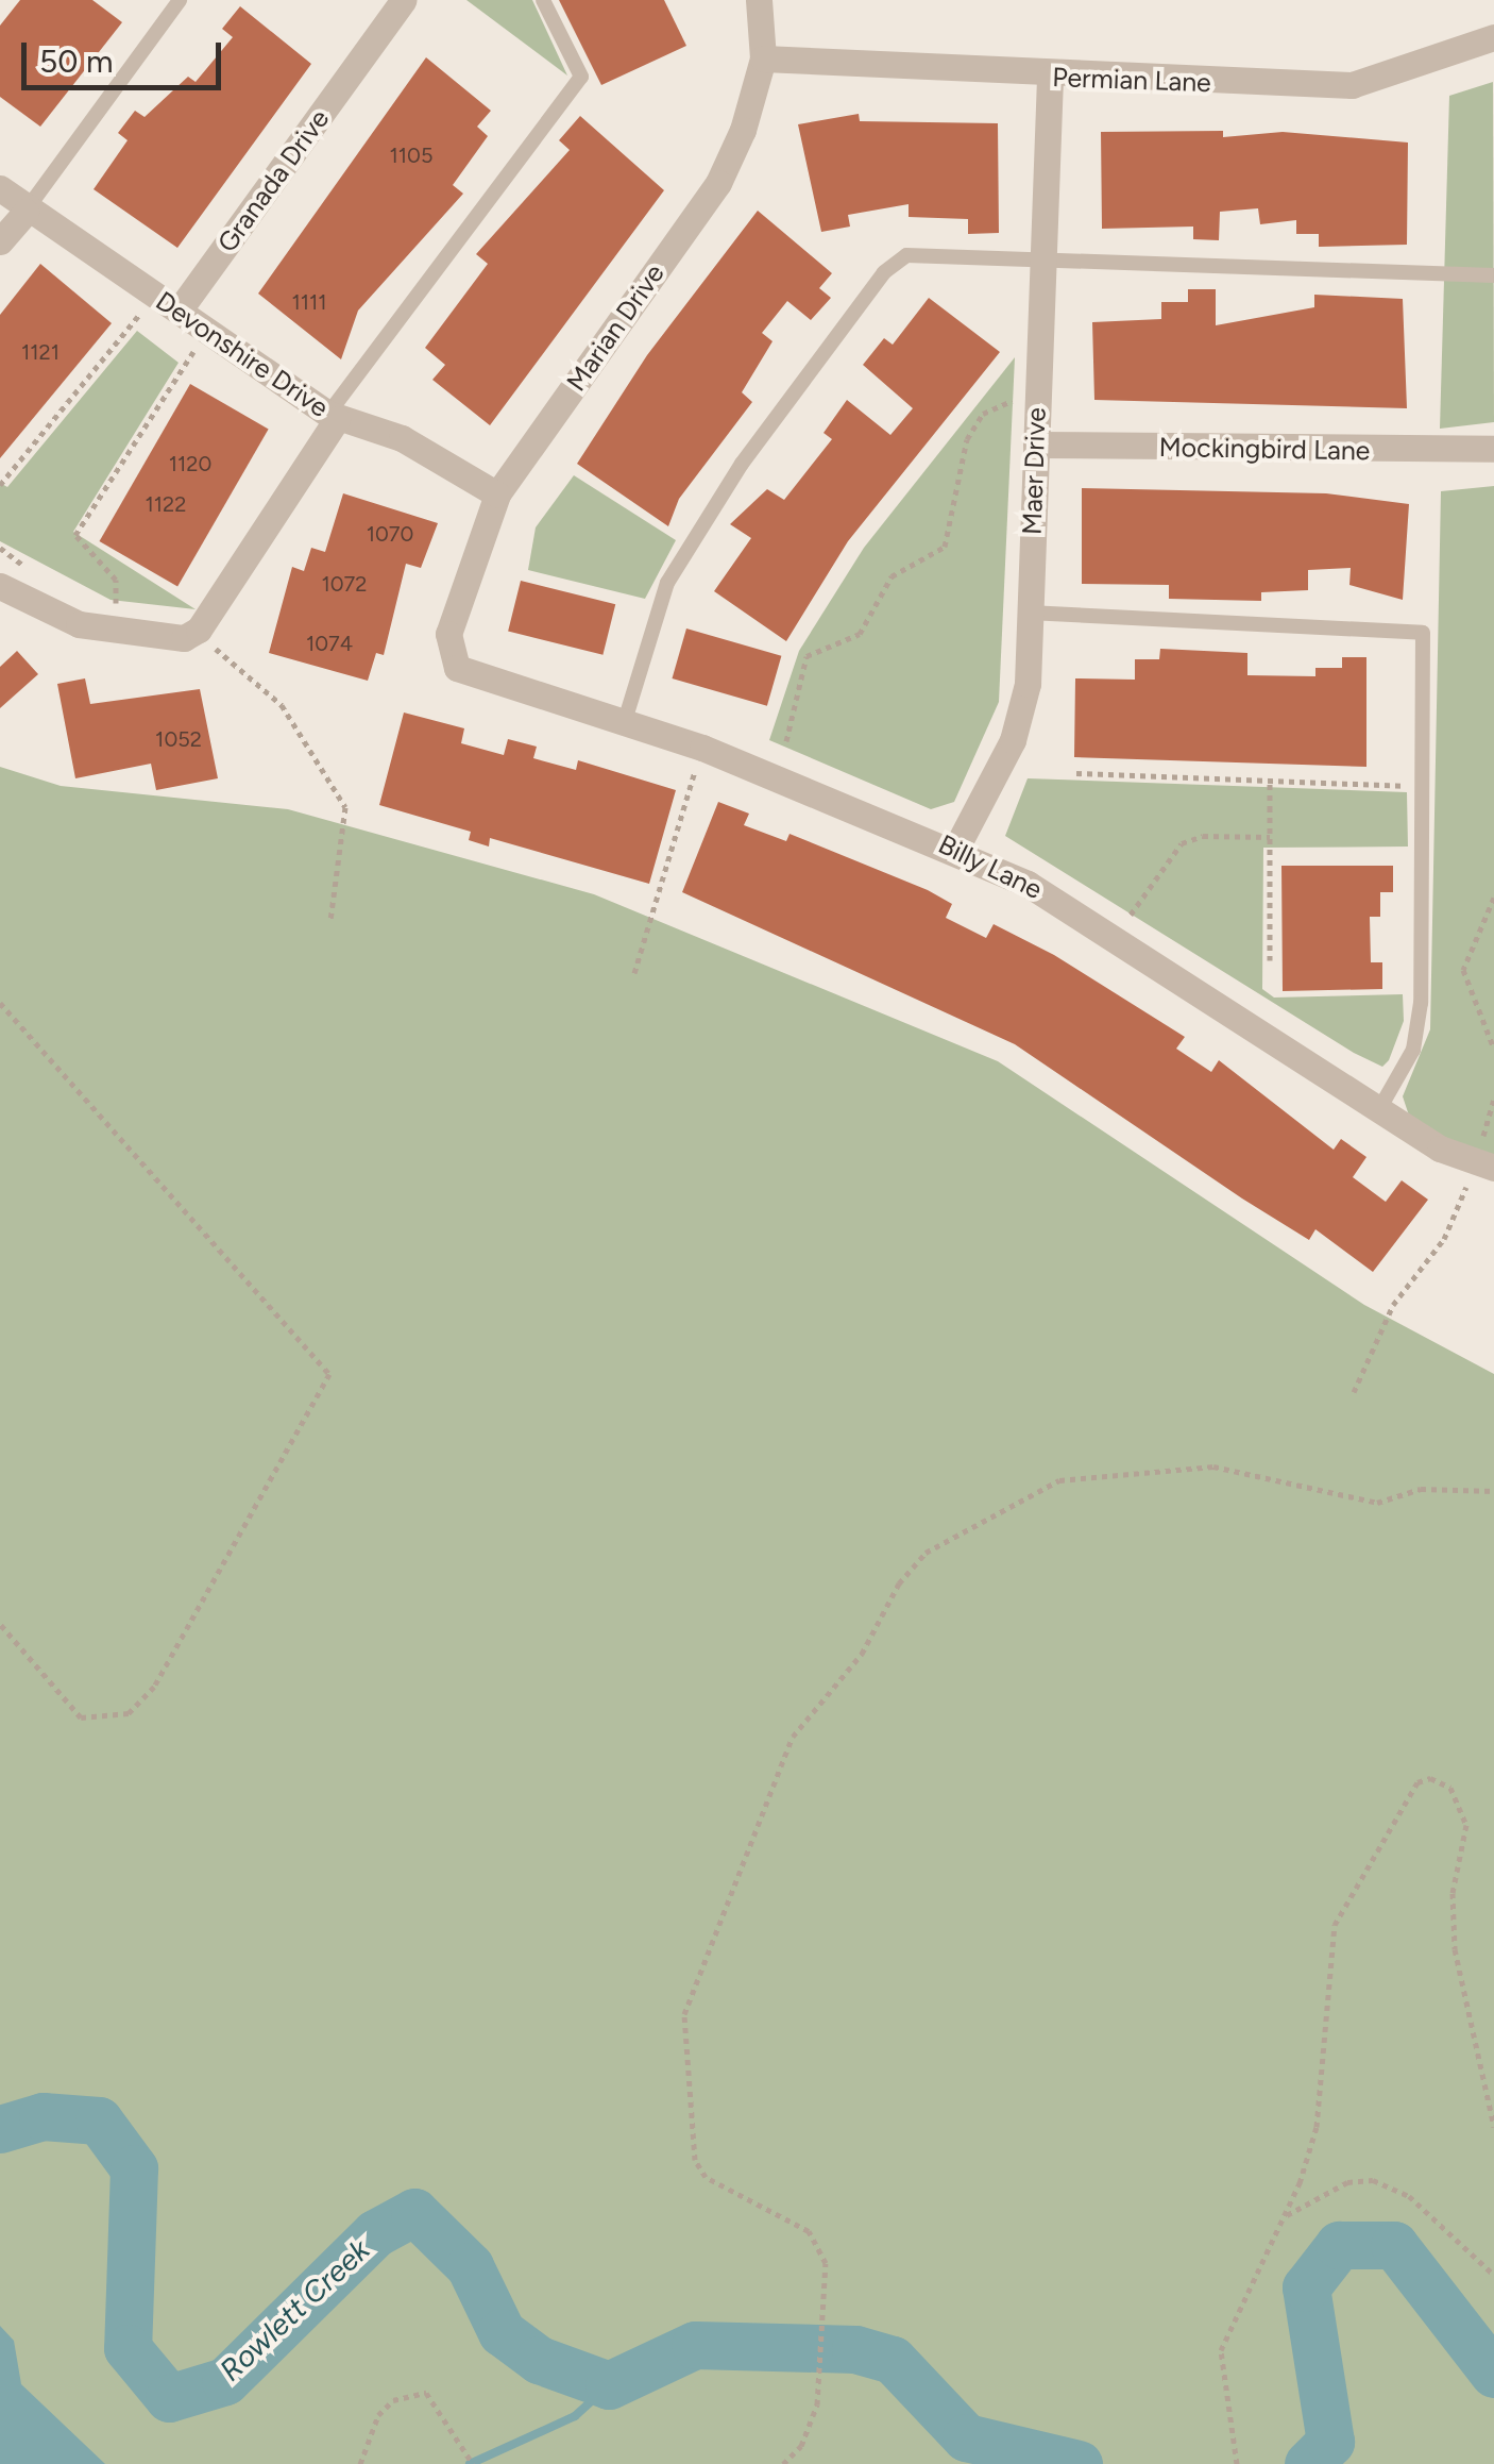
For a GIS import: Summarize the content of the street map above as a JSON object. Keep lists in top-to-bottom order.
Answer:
{
  "streets": {
    "street": [
      "Permian Lane",
      "Granada Drive",
      "Marian Drive",
      "Devonshire Drive",
      "Mockingbird Lane",
      "Maer Drive",
      "Billy Lane"
    ]
  },
  "crossings": [
    ["Permian Lane", "Marian Drive"],
    ["Permian Lane", "Maer Drive"],
    ["Granada Drive", "Devonshire Drive"],
    ["Marian Drive", "Devonshire Drive"],
    ["Marian Drive", "Billy Lane"],
    ["Mockingbird Lane", "Maer Drive"],
    ["Maer Drive", "Billy Lane"]
  ],
  "water": ["Rowlett Creek"],
  "house_numbers": [
    "1105",
    "1111",
    "1121",
    "1120",
    "1122",
    "1070",
    "1072",
    "1074",
    "1052"
  ],
  "scale_bar": "50 m"
}
